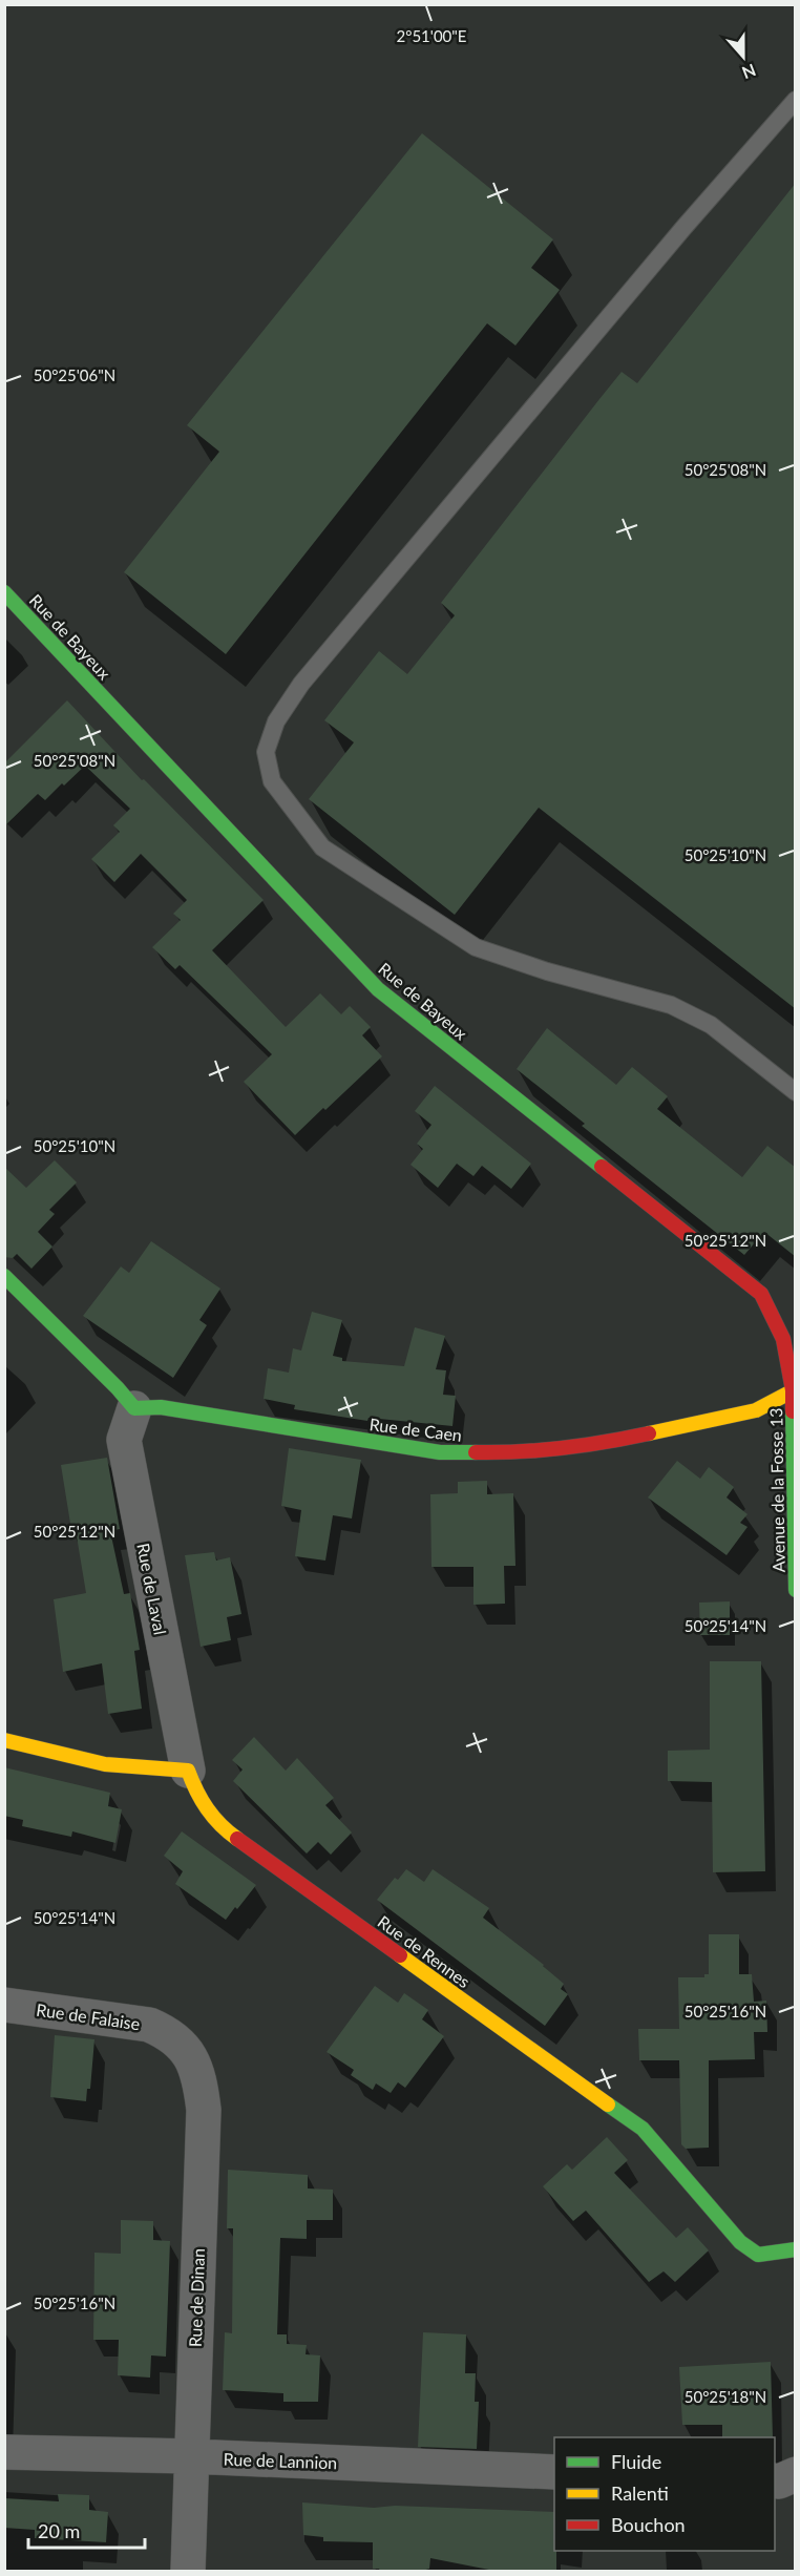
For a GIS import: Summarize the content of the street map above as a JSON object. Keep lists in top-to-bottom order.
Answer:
{
  "streets": {
    "street": [
      "Rue de Bayeux",
      "Rue de Caen",
      "Avenue de la Fosse 13",
      "Rue de Laval",
      "Rue de Rennes",
      "Rue de Falaise",
      "Rue de Dinan",
      "Rue de Lannion"
    ]
  },
  "crossings": [
    ["Rue de Bayeux", "Rue de Caen"],
    ["Rue de Bayeux", "Avenue de la Fosse 13"],
    ["Rue de Caen", "Avenue de la Fosse 13"],
    ["Rue de Caen", "Rue de Laval"],
    ["Rue de Laval", "Rue de Rennes"],
    ["Rue de Falaise", "Rue de Dinan"],
    ["Rue de Dinan", "Rue de Lannion"]
  ],
  "legend": ["Fluide", "Ralenti", "Bouchon"],
  "scale_bar": "20 m",
  "north": "bottom",
  "coordinates": [
    "2°51'00\"E",
    "50°25'06\"N",
    "50°25'08\"N",
    "50°25'10\"N",
    "50°25'12\"N",
    "50°25'14\"N",
    "50°25'16\"N",
    "50°25'18\"N"
  ]
}
